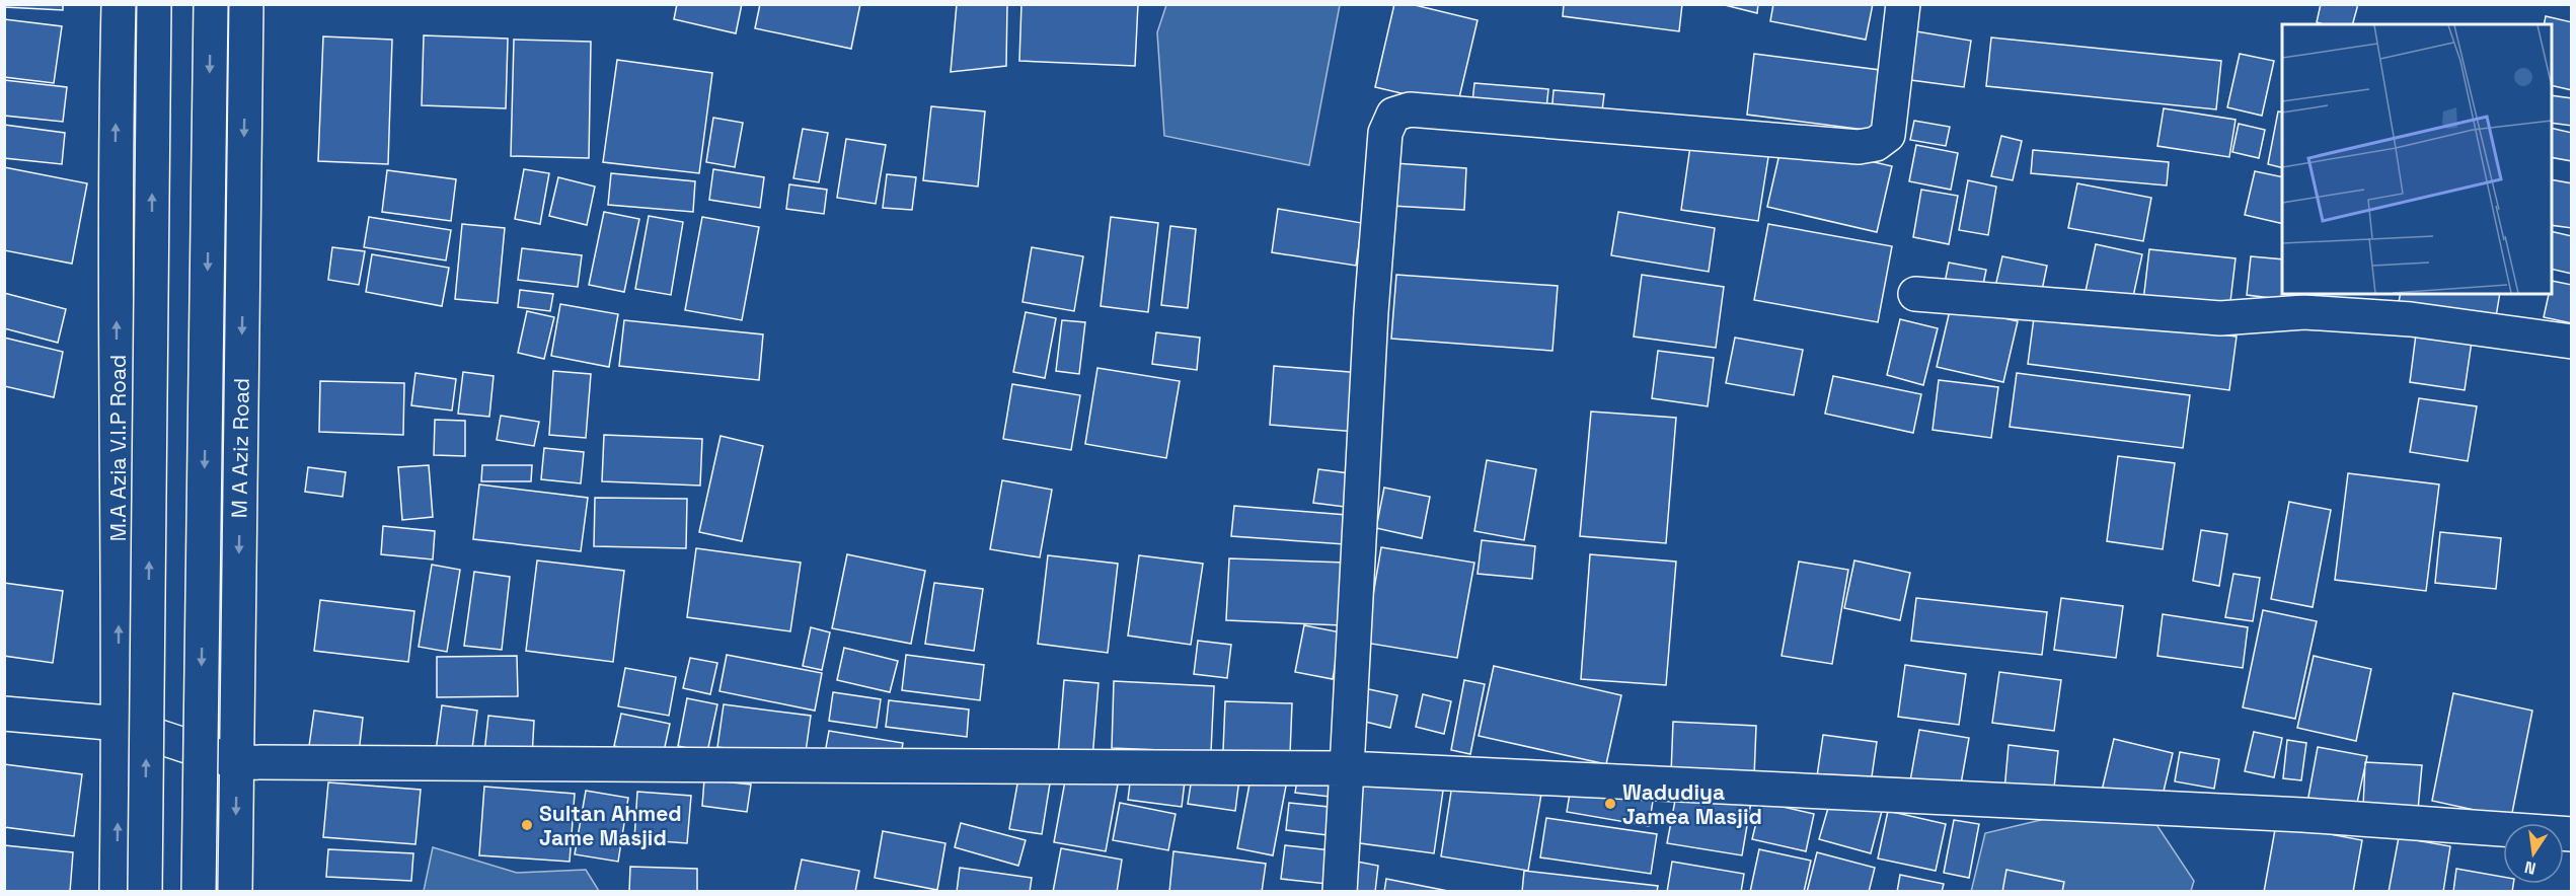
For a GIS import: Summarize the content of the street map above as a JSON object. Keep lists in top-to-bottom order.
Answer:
{
  "streets": {
    "main road": ["M.A Azia V.I.P Road", "M A Aziz Road"]
  },
  "places": ["Wadudiya Jamea Masjid", "Sultan Ahmed Jame Masjid"],
  "north": "bottom"
}
